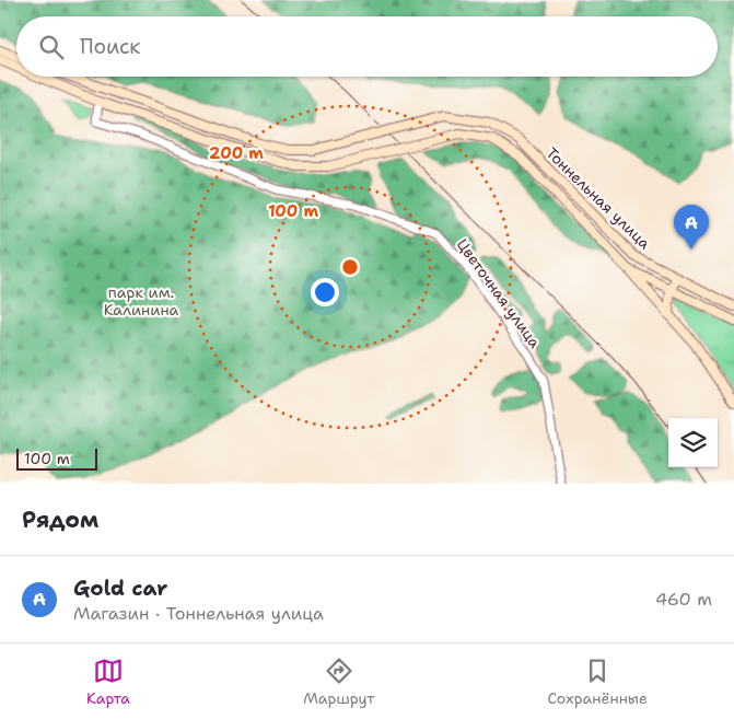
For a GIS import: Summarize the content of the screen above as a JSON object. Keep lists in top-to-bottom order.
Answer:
{
  "streets": {
    "main road": ["Тоннельная улица"],
    "street": ["Цветочная улица"]
  },
  "crossings": [
    ["Тоннельная улица", "Цветочная улица"]
  ],
  "parks": ["парк им. Калинина"],
  "scale_bar": "100 m",
  "page": {
    "search": "Поиск",
    "pins": "A",
    "scale": "100 m",
    "heading": "Рядом",
    "list": [
      {
        "mark": "A",
        "name": "Gold car",
        "note": "Магазин · Тоннельная улица",
        "value": "460 m"
      }
    ],
    "nav": ["Карта", "Маршрут", "Сохранённые"]
  },
  "rings": ["200 m", "100 m"]
}
